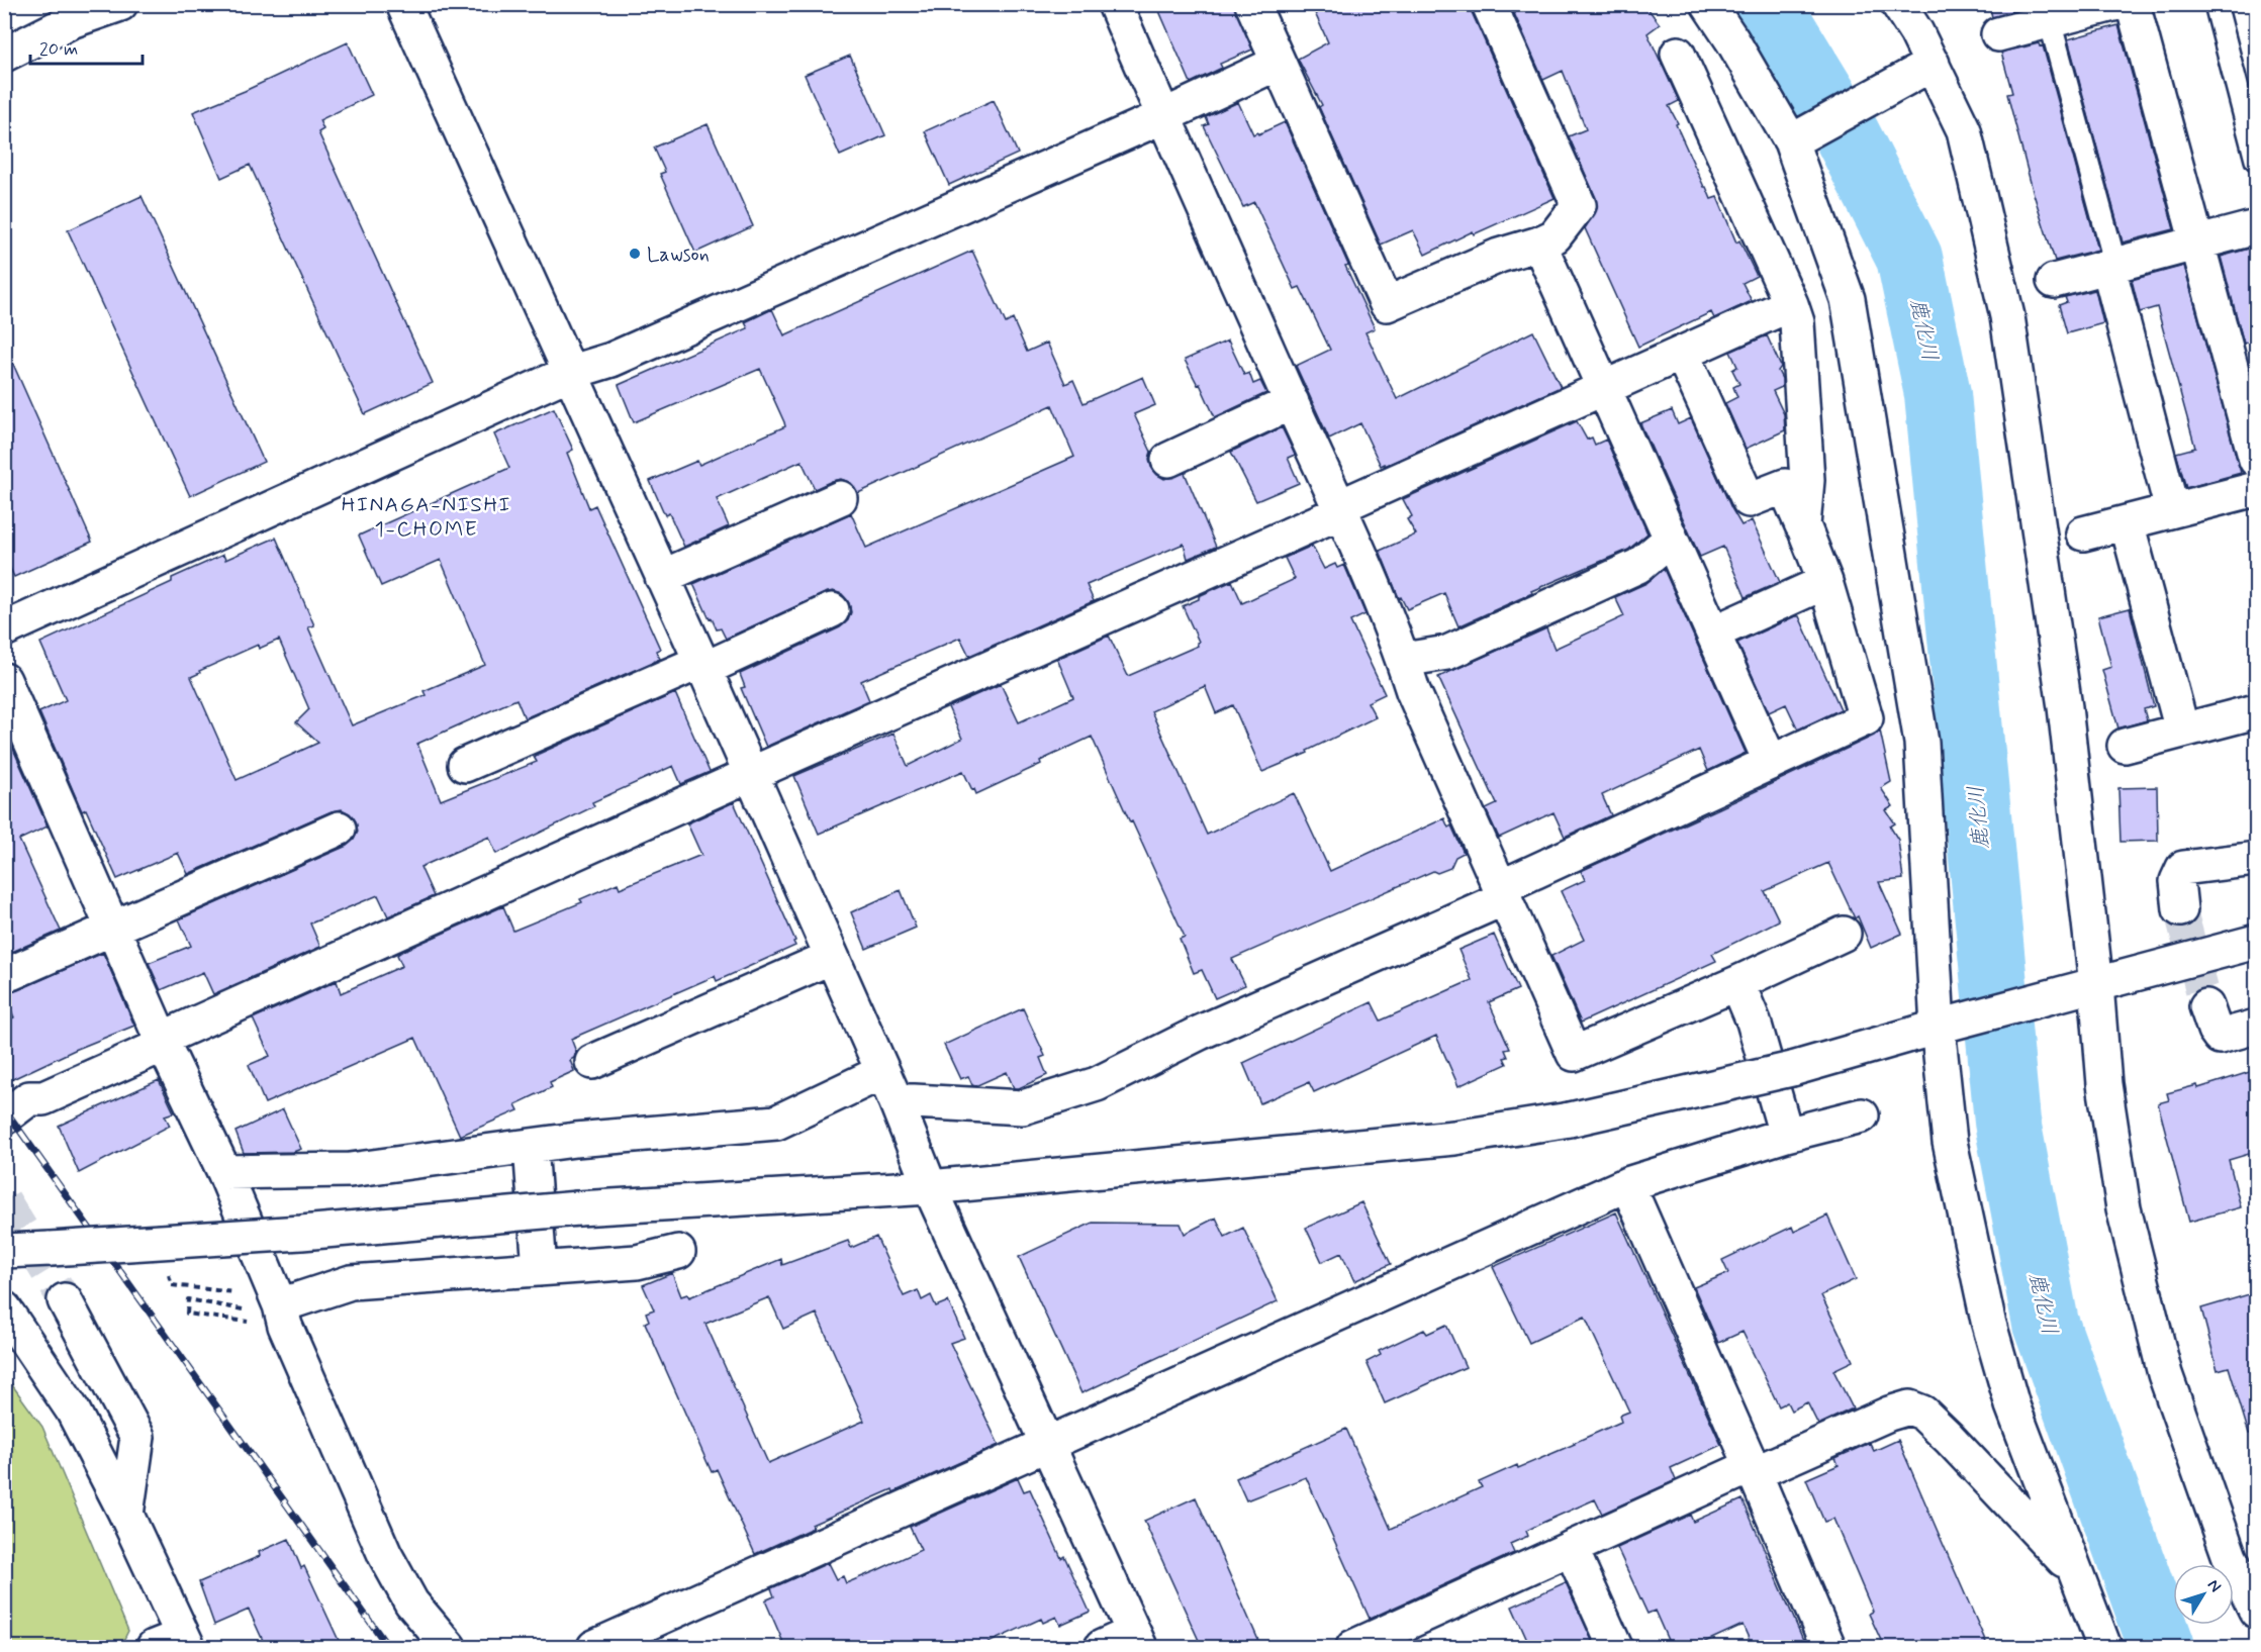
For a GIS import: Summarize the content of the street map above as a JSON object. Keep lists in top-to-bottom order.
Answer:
{
  "districts": ["HINAGA-NISHI 1-CHOME"],
  "water": ["鹿化川"],
  "places": ["Lawson"],
  "scale_bar": "20 m",
  "north": "top right"
}
